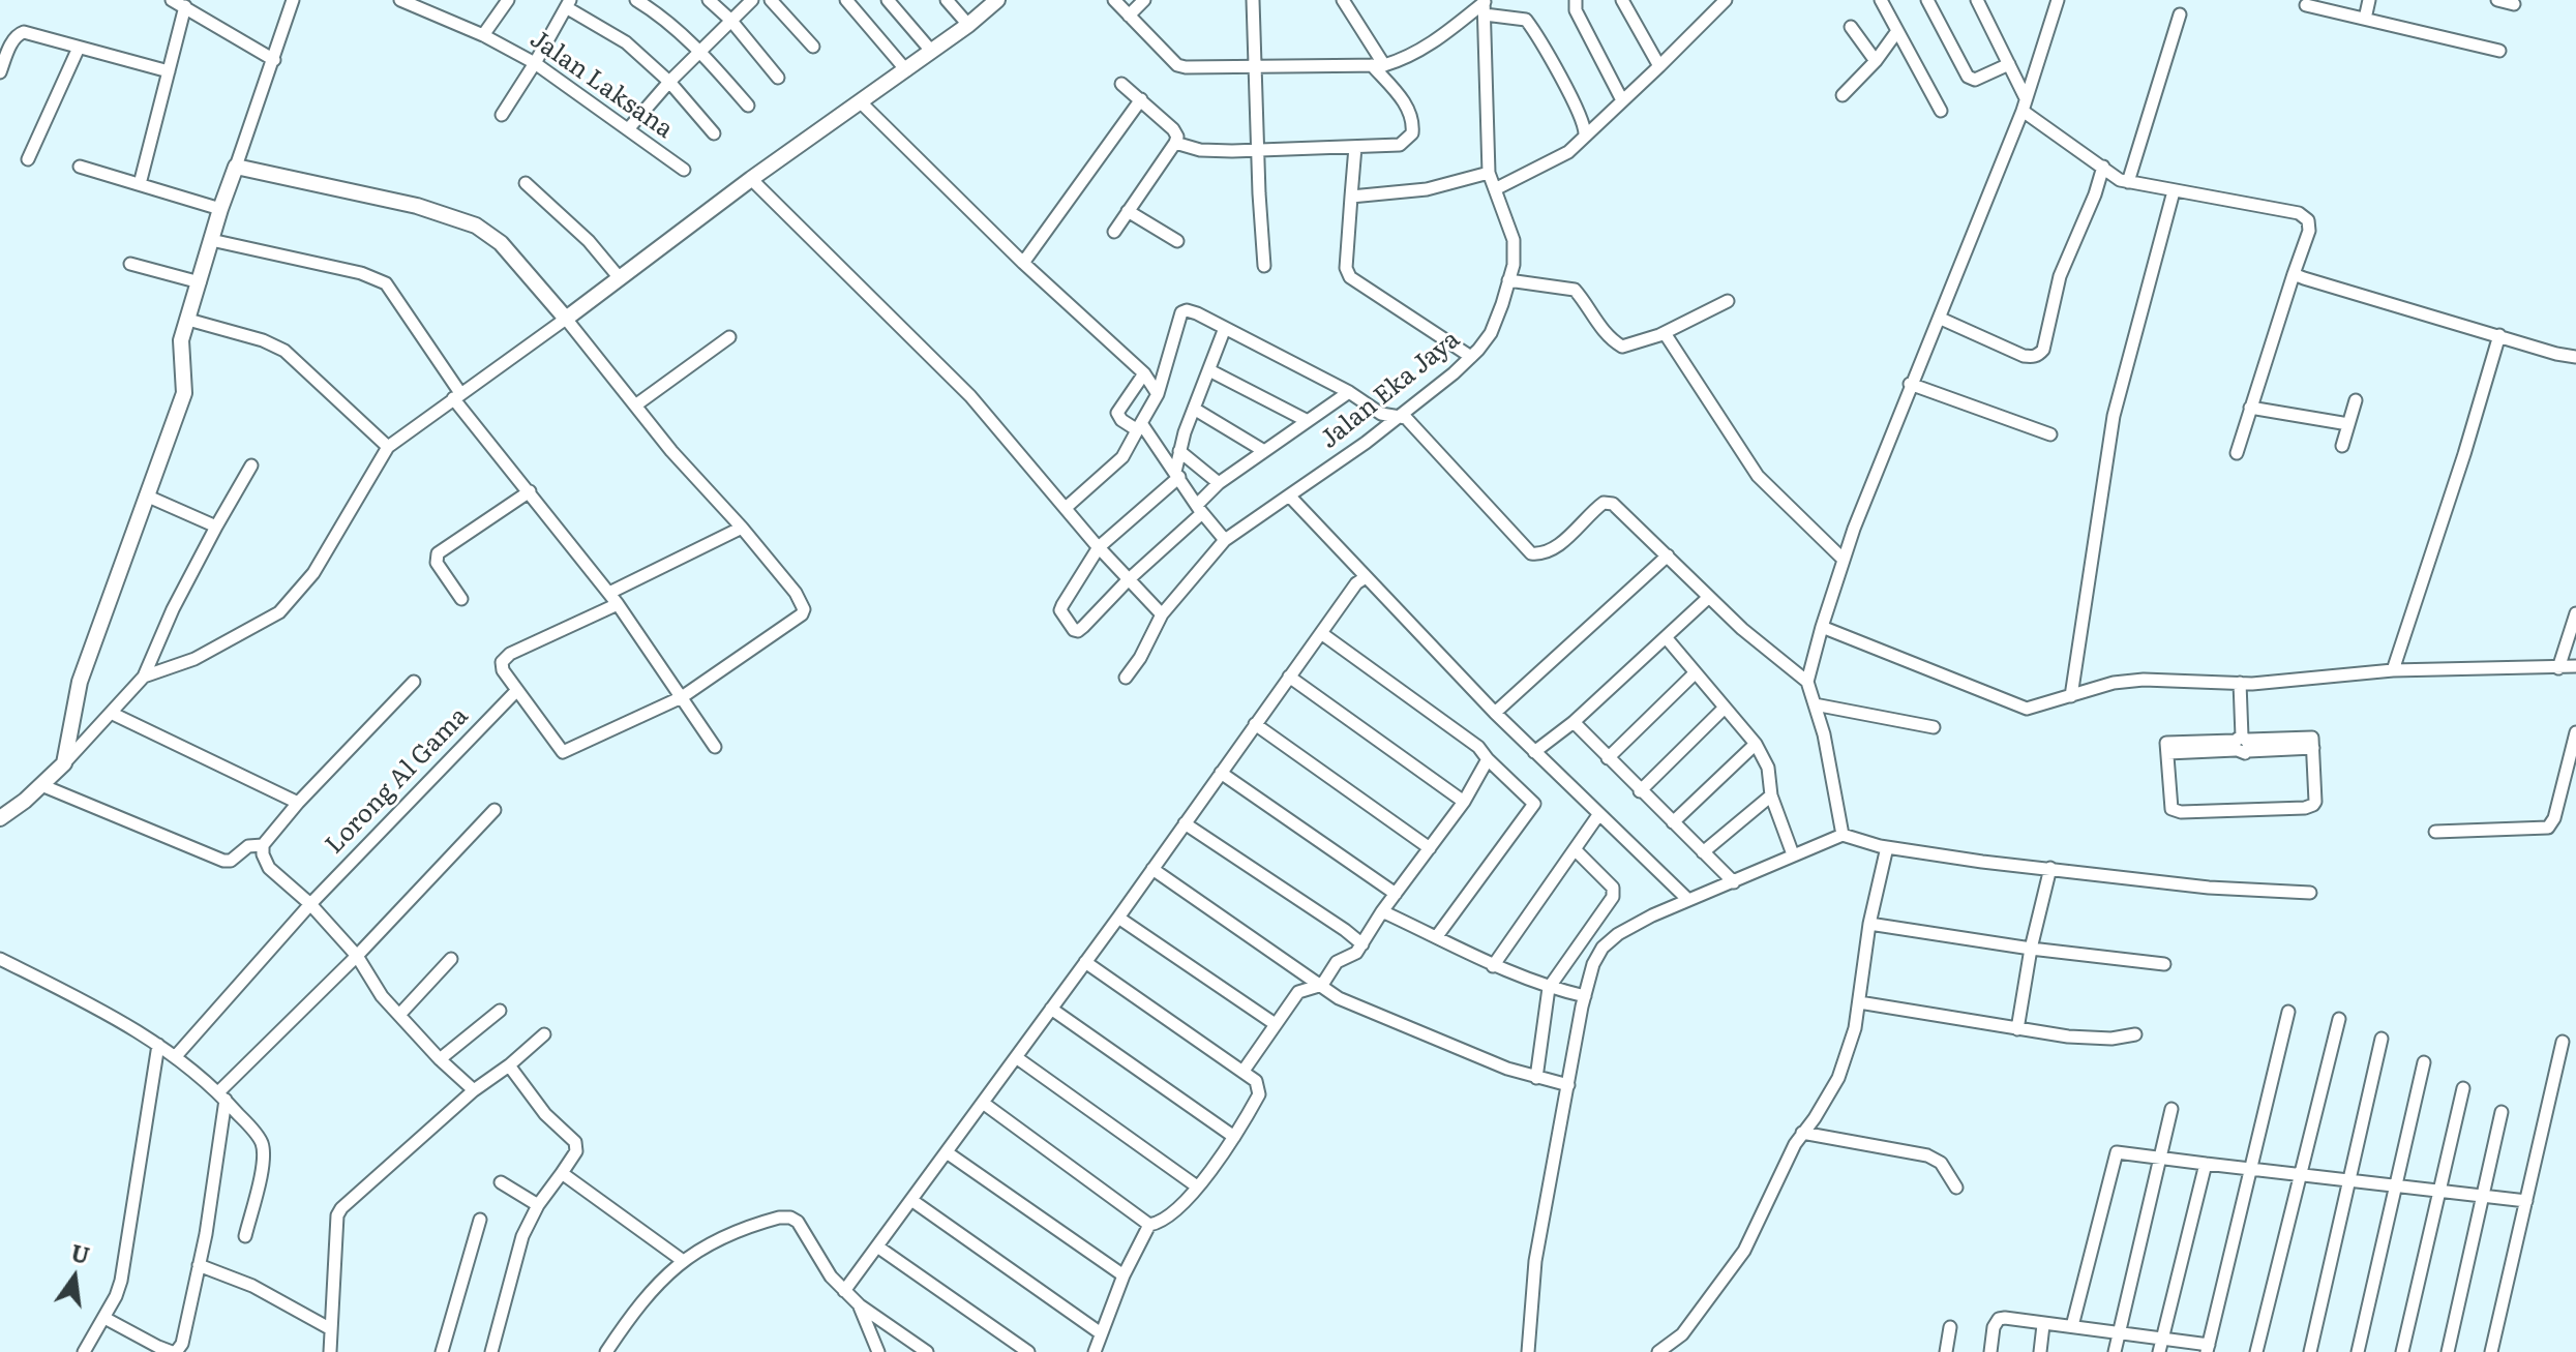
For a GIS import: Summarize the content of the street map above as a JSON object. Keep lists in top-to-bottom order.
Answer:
{
  "streets": {
    "street": ["Jalan Laksana", "Jalan Eka Jaya", "Lorong Al Gama"]
  },
  "north": "top"
}
